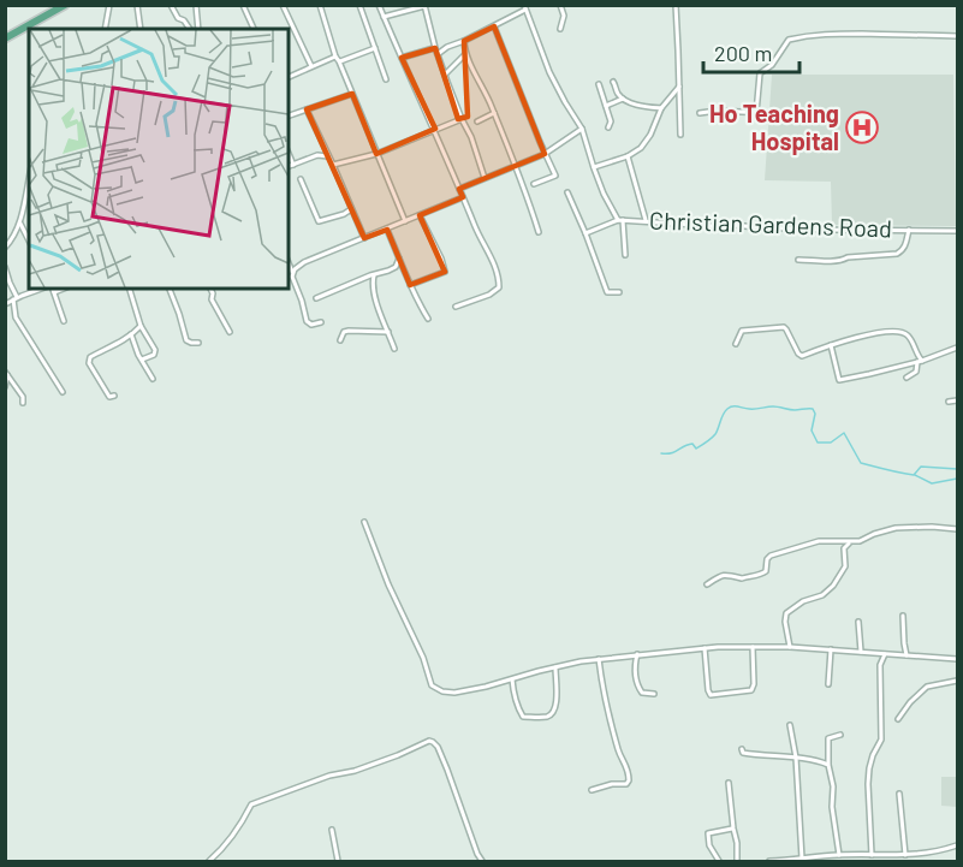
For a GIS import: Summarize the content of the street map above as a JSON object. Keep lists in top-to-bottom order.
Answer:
{
  "streets": {
    "street": ["Christian Gardens Road"]
  },
  "places": {
    "hospital": ["Ho Teaching Hospital"]
  },
  "scale_bar": "200 m"
}
